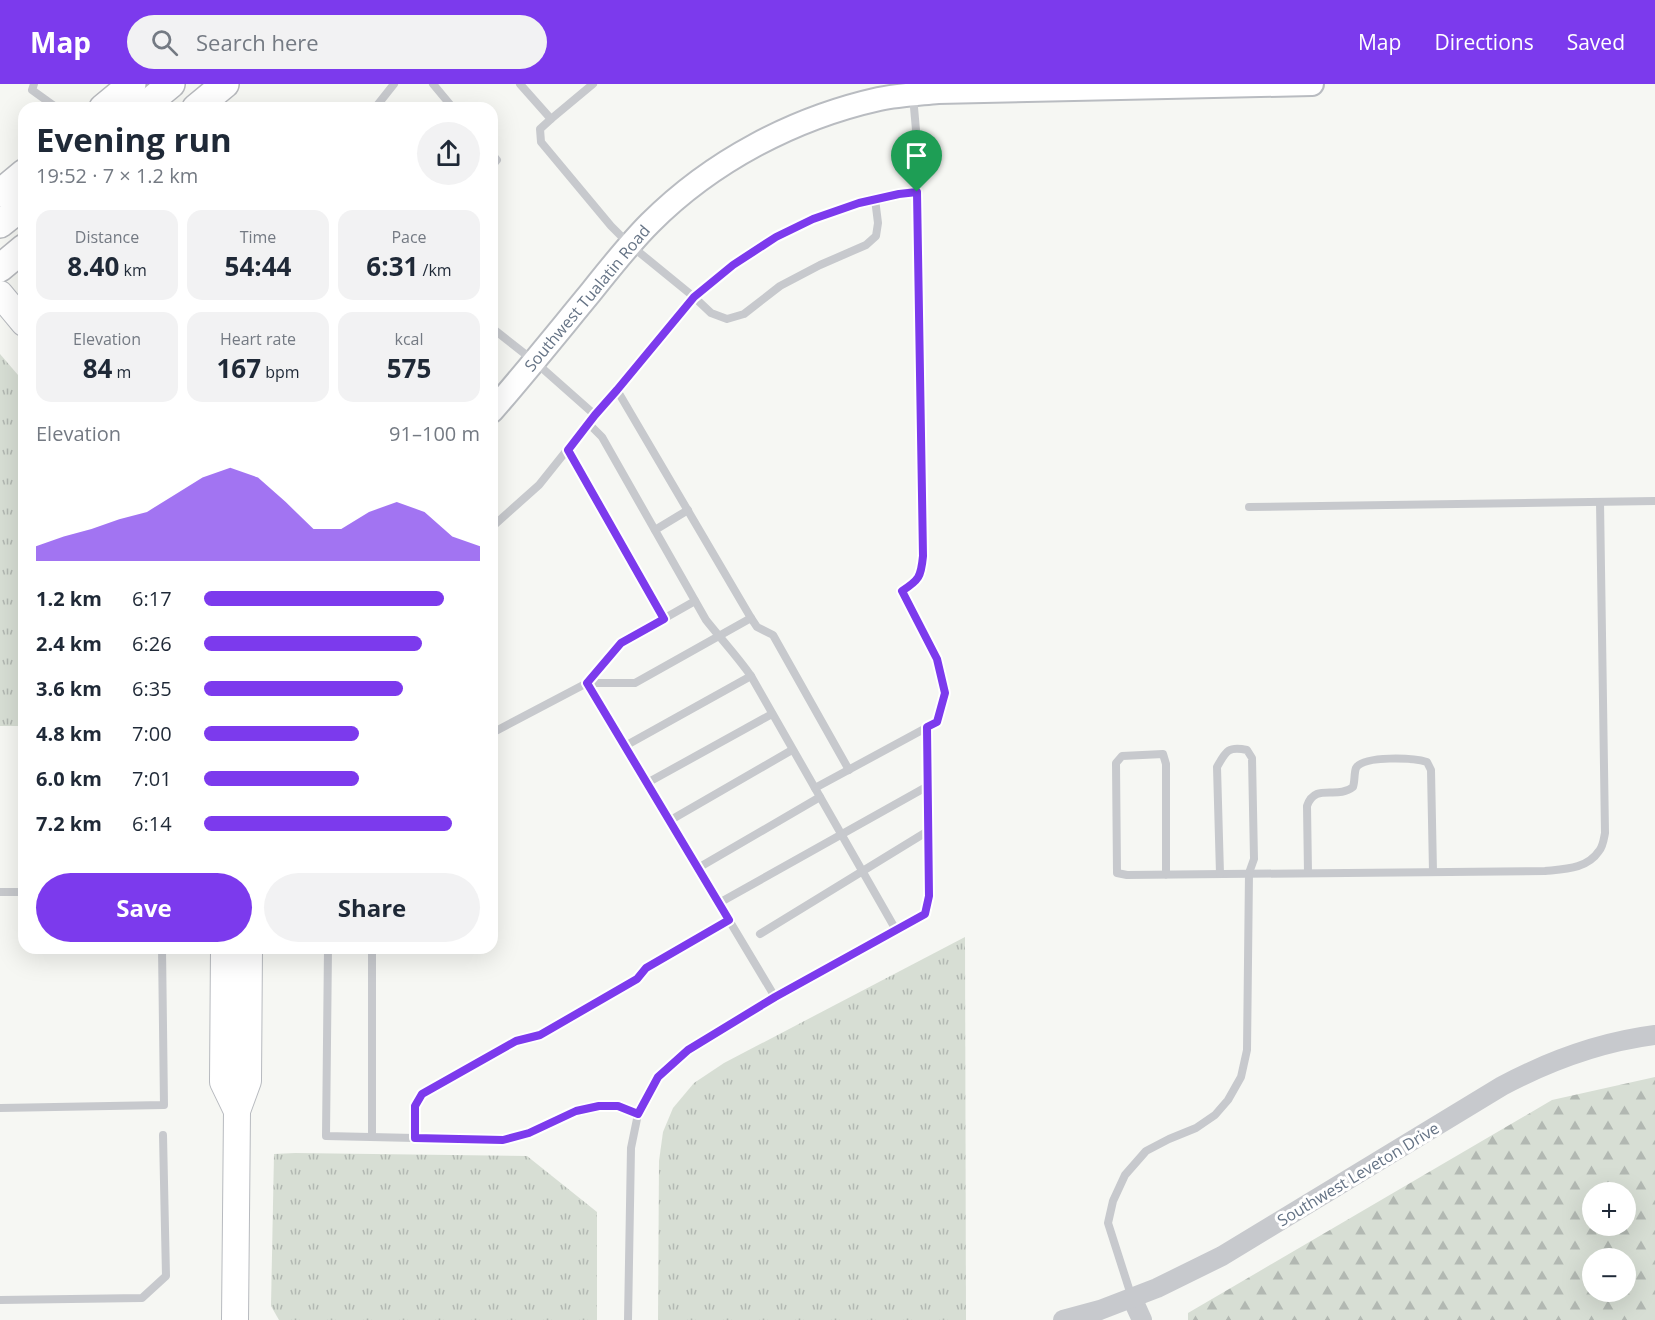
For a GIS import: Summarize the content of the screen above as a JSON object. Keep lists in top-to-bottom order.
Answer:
{
  "streets": {
    "main road": ["Southwest Tualatin Road"],
    "street": ["Southwest Leveton Drive"]
  },
  "page": {
    "header": "Map",
    "search": "Search here",
    "nav": ["Map", "Directions", "Saved"],
    "heading": ["Evening run", "19:52 · 7 × 1.2 km"],
    "stats": [
      ["Distance", "8.40 km"],
      ["Time", "54:44"],
      ["Pace", "6:31 /km"],
      ["Elevation", "84 m"],
      ["Heart rate", "167 bpm"],
      ["kcal", "575"]
    ],
    "chart": ["Elevation", "91–100 m"],
    "list": [
      {
        "name": "1.2 km",
        "note": "6:17"
      },
      {
        "name": "2.4 km",
        "note": "6:26"
      },
      {
        "name": "3.6 km",
        "note": "6:35"
      },
      {
        "name": "4.8 km",
        "note": "7:00"
      },
      {
        "name": "6.0 km",
        "note": "7:01"
      },
      {
        "name": "7.2 km",
        "note": "6:14"
      }
    ],
    "buttons": ["Save", "Share"],
    "map_buttons": ["+", "−"]
  }
}
